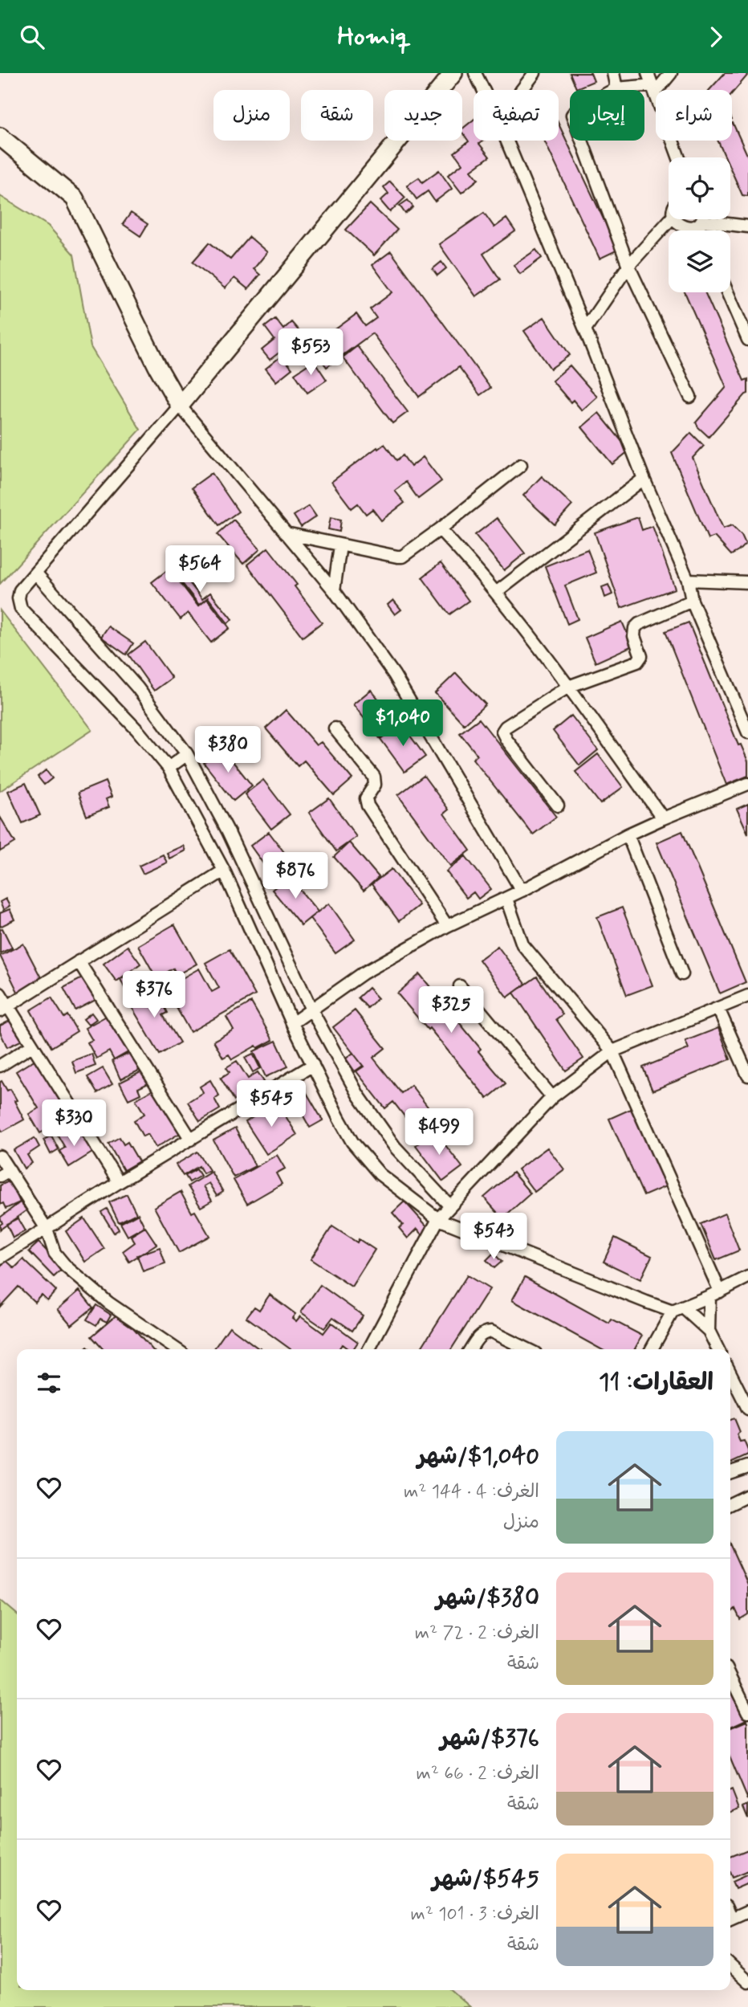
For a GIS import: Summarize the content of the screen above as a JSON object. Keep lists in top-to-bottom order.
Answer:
{
  "page": {
    "header": "Homiq",
    "chip": [
      "شراء",
      "إيجار",
      "تصفية",
      "جديد",
      "شقة",
      "منزل"
    ],
    "price": [
      "$553",
      "$564",
      "$1,040",
      "$380",
      "$876",
      "$376",
      "$325",
      "$545",
      "$330",
      "$499",
      "$543"
    ],
    "heading": "العقارات: 11",
    "list": [
      {
        "name": "$1,040/شهر",
        "note": "الغرف: 4 · 144 m² · منزل"
      },
      {
        "name": "$380/شهر",
        "note": "الغرف: 2 · 72 m² · شقة"
      },
      {
        "name": "$376/شهر",
        "note": "الغرف: 2 · 66 m² · شقة"
      },
      {
        "name": "$545/شهر",
        "note": "الغرف: 3 · 101 m² · شقة"
      }
    ]
  }
}
